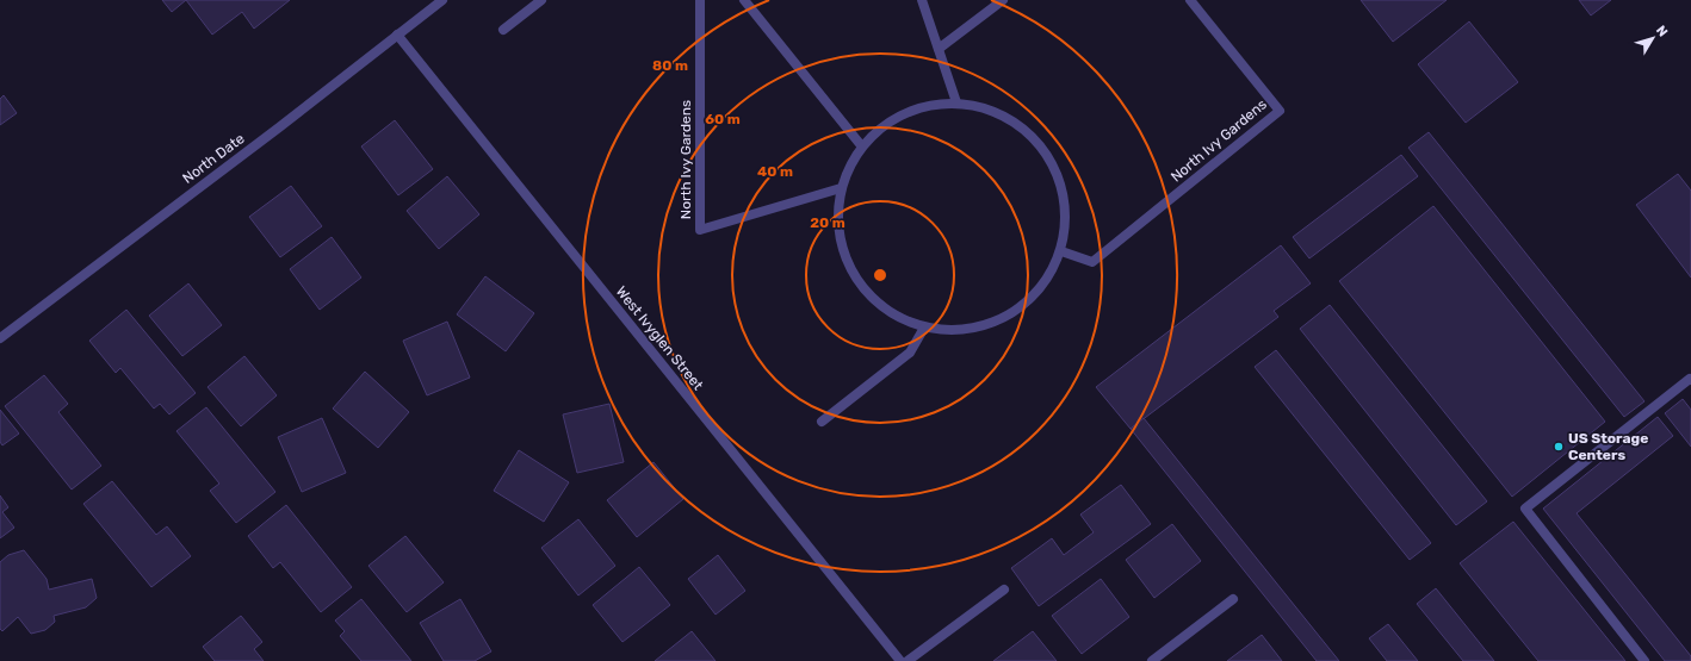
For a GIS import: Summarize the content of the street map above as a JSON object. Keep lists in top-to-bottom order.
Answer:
{
  "streets": {
    "street": ["North Ivy Gardens", "North Date", "West Ivyglen Street"]
  },
  "crossings": [
    ["North Date", "West Ivyglen Street"]
  ],
  "places": ["US Storage Centers"],
  "north": "top right",
  "rings": [
    "80 m",
    "60 m",
    "40 m",
    "20 m"
  ]
}
